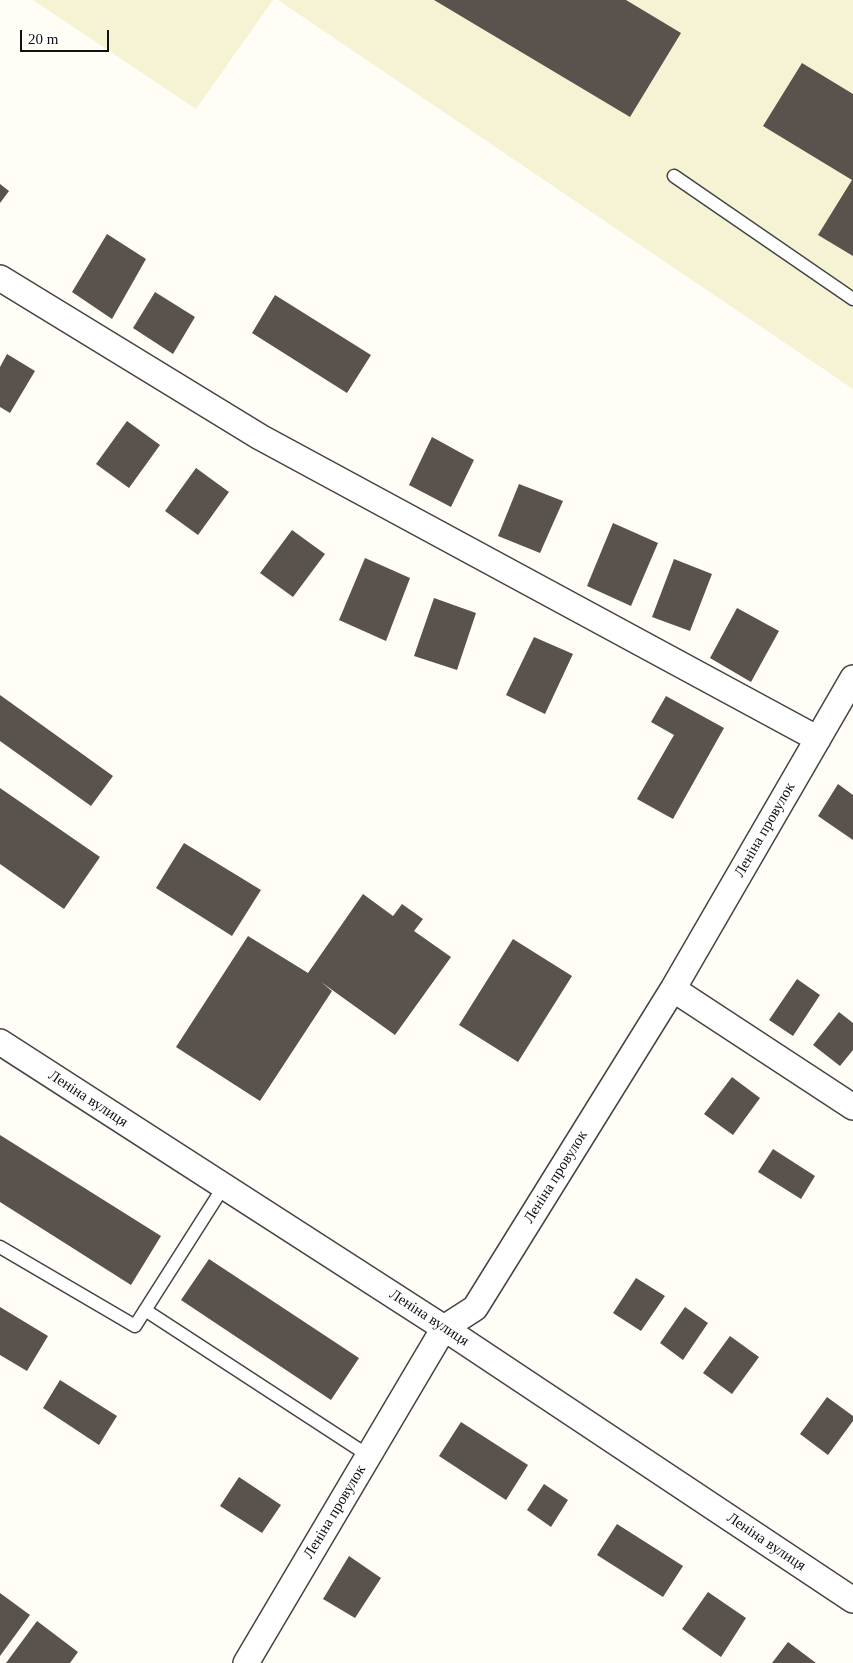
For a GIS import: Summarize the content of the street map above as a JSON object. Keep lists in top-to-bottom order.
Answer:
{
  "streets": {
    "street": ["Леніна провулок", "Леніна вулиця"]
  },
  "crossings": [
    ["Леніна провулок", "Леніна вулиця"]
  ],
  "scale_bar": "20 m"
}
